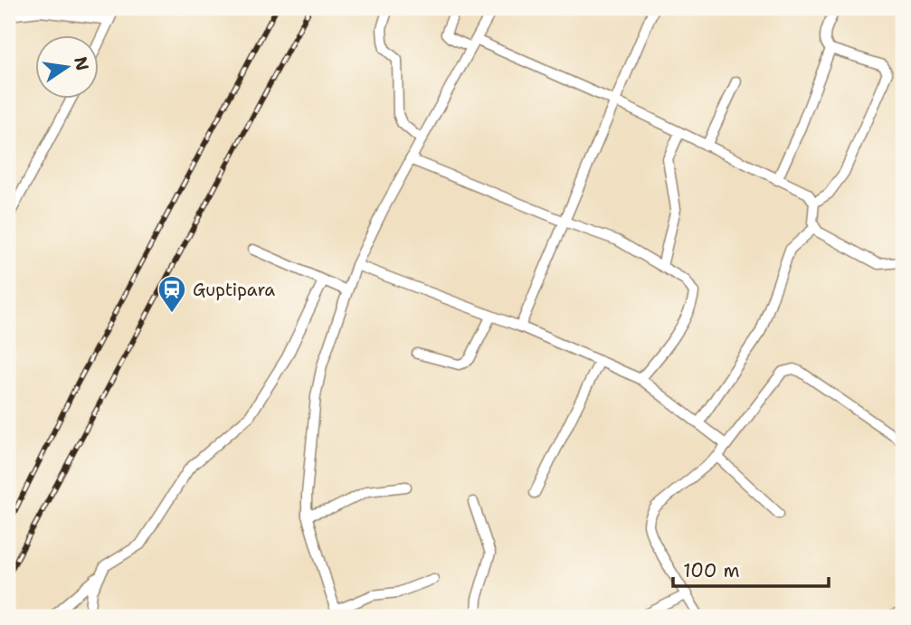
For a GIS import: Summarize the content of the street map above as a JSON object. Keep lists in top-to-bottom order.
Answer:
{
  "places": {
    "station": ["Guptipara"]
  },
  "scale_bar": "100 m",
  "north": "right"
}
